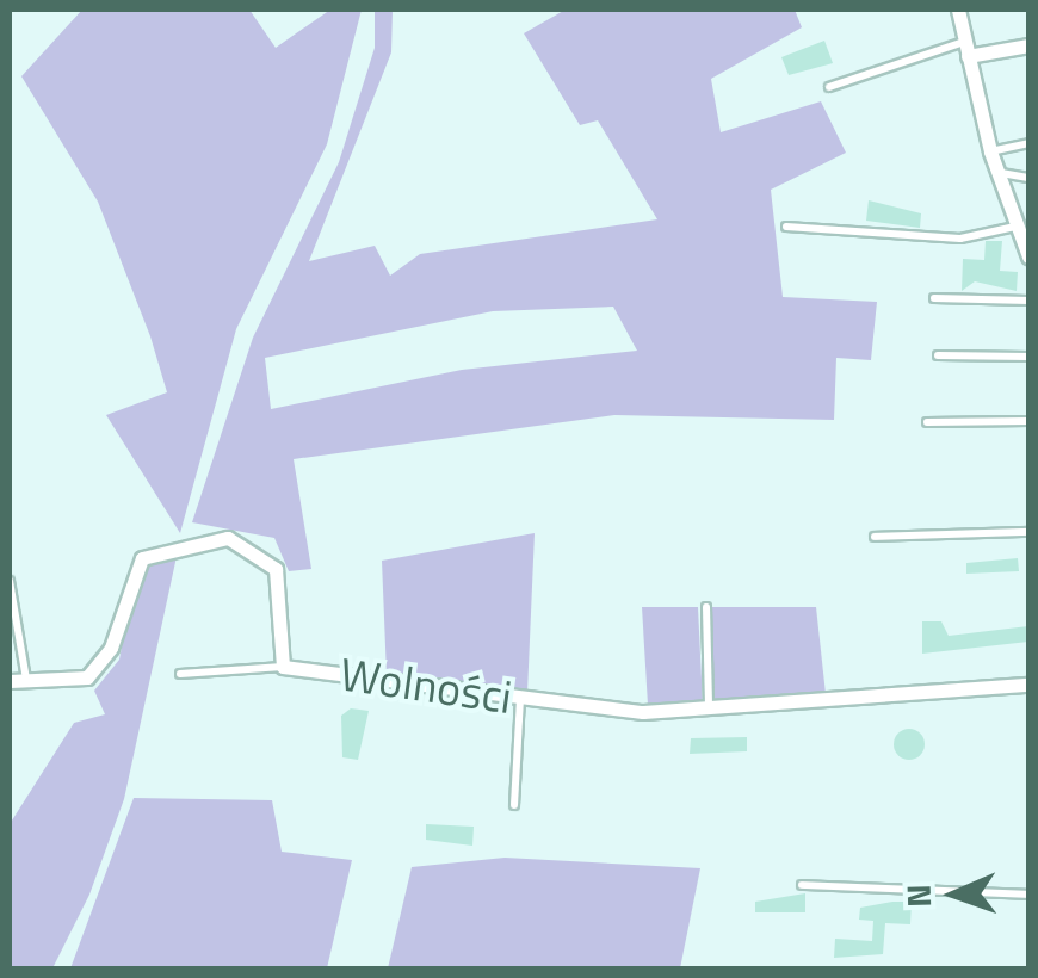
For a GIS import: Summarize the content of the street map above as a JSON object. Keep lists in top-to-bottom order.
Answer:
{
  "streets": {
    "street": ["Wolności"]
  },
  "north": "left"
}
